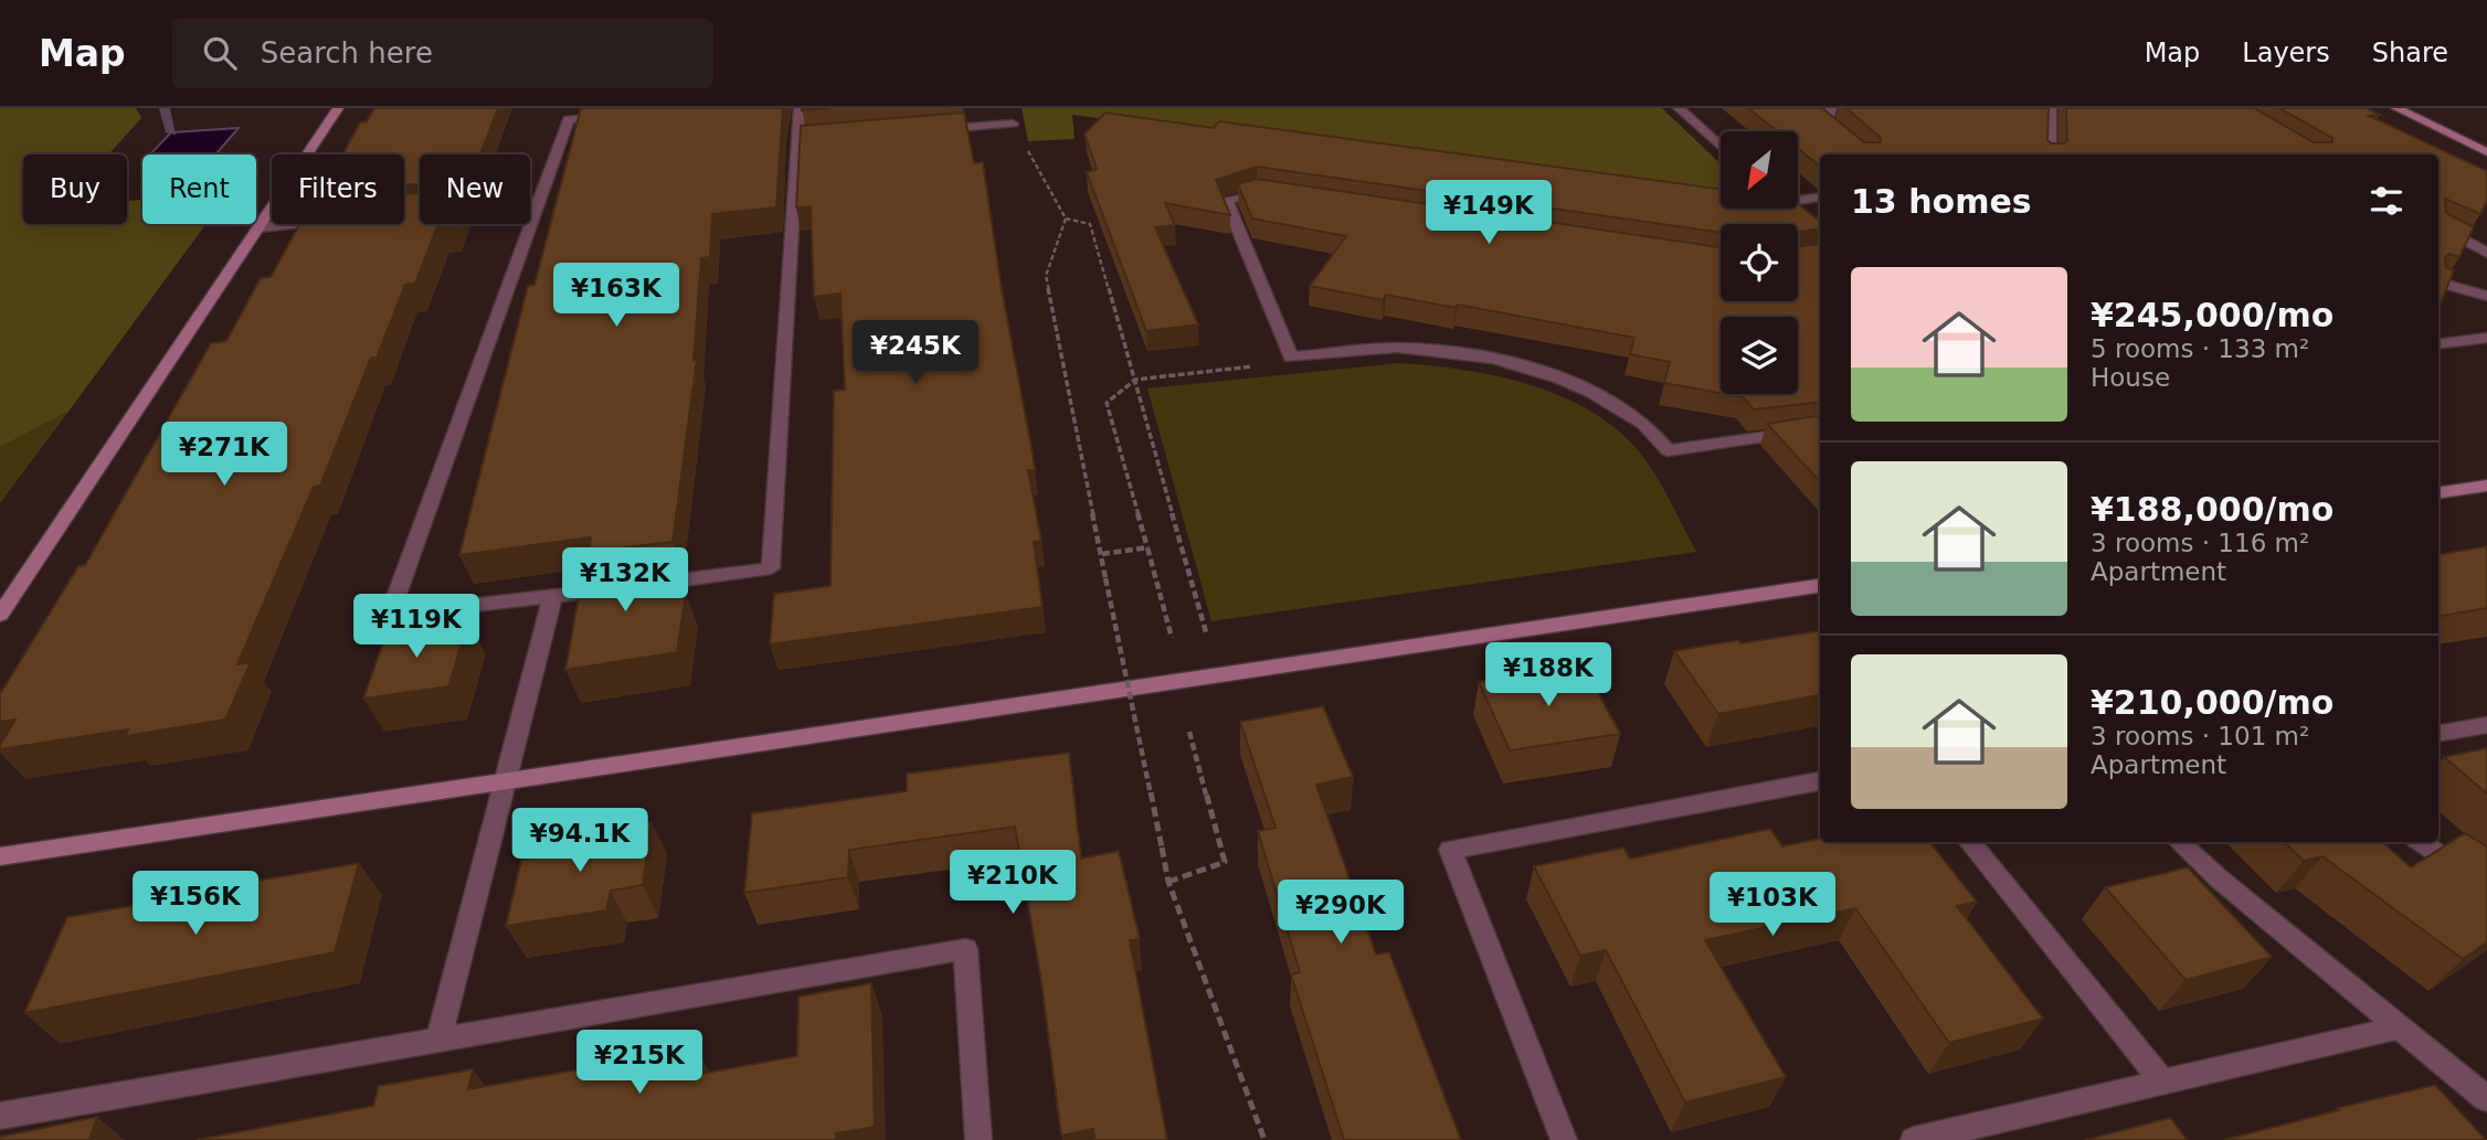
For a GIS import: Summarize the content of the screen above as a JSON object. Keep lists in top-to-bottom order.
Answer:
{
  "north": "bottom left",
  "page": {
    "header": "Map",
    "search": "Search here",
    "nav": ["Map", "Layers", "Share"],
    "chip": [
      "Buy",
      "Rent",
      "Filters",
      "New"
    ],
    "heading": "13 homes",
    "price": [
      "¥149K",
      "¥163K",
      "¥245K",
      "¥271K",
      "¥132K",
      "¥119K",
      "¥188K",
      "¥94.1K",
      "¥210K",
      "¥156K",
      "¥103K",
      "¥290K",
      "¥215K"
    ],
    "list": [
      {
        "name": "¥245,000/mo",
        "note": "5 rooms · 133 m² · House"
      },
      {
        "name": "¥188,000/mo",
        "note": "3 rooms · 116 m² · Apartment"
      },
      {
        "name": "¥210,000/mo",
        "note": "3 rooms · 101 m² · Apartment"
      }
    ]
  }
}
